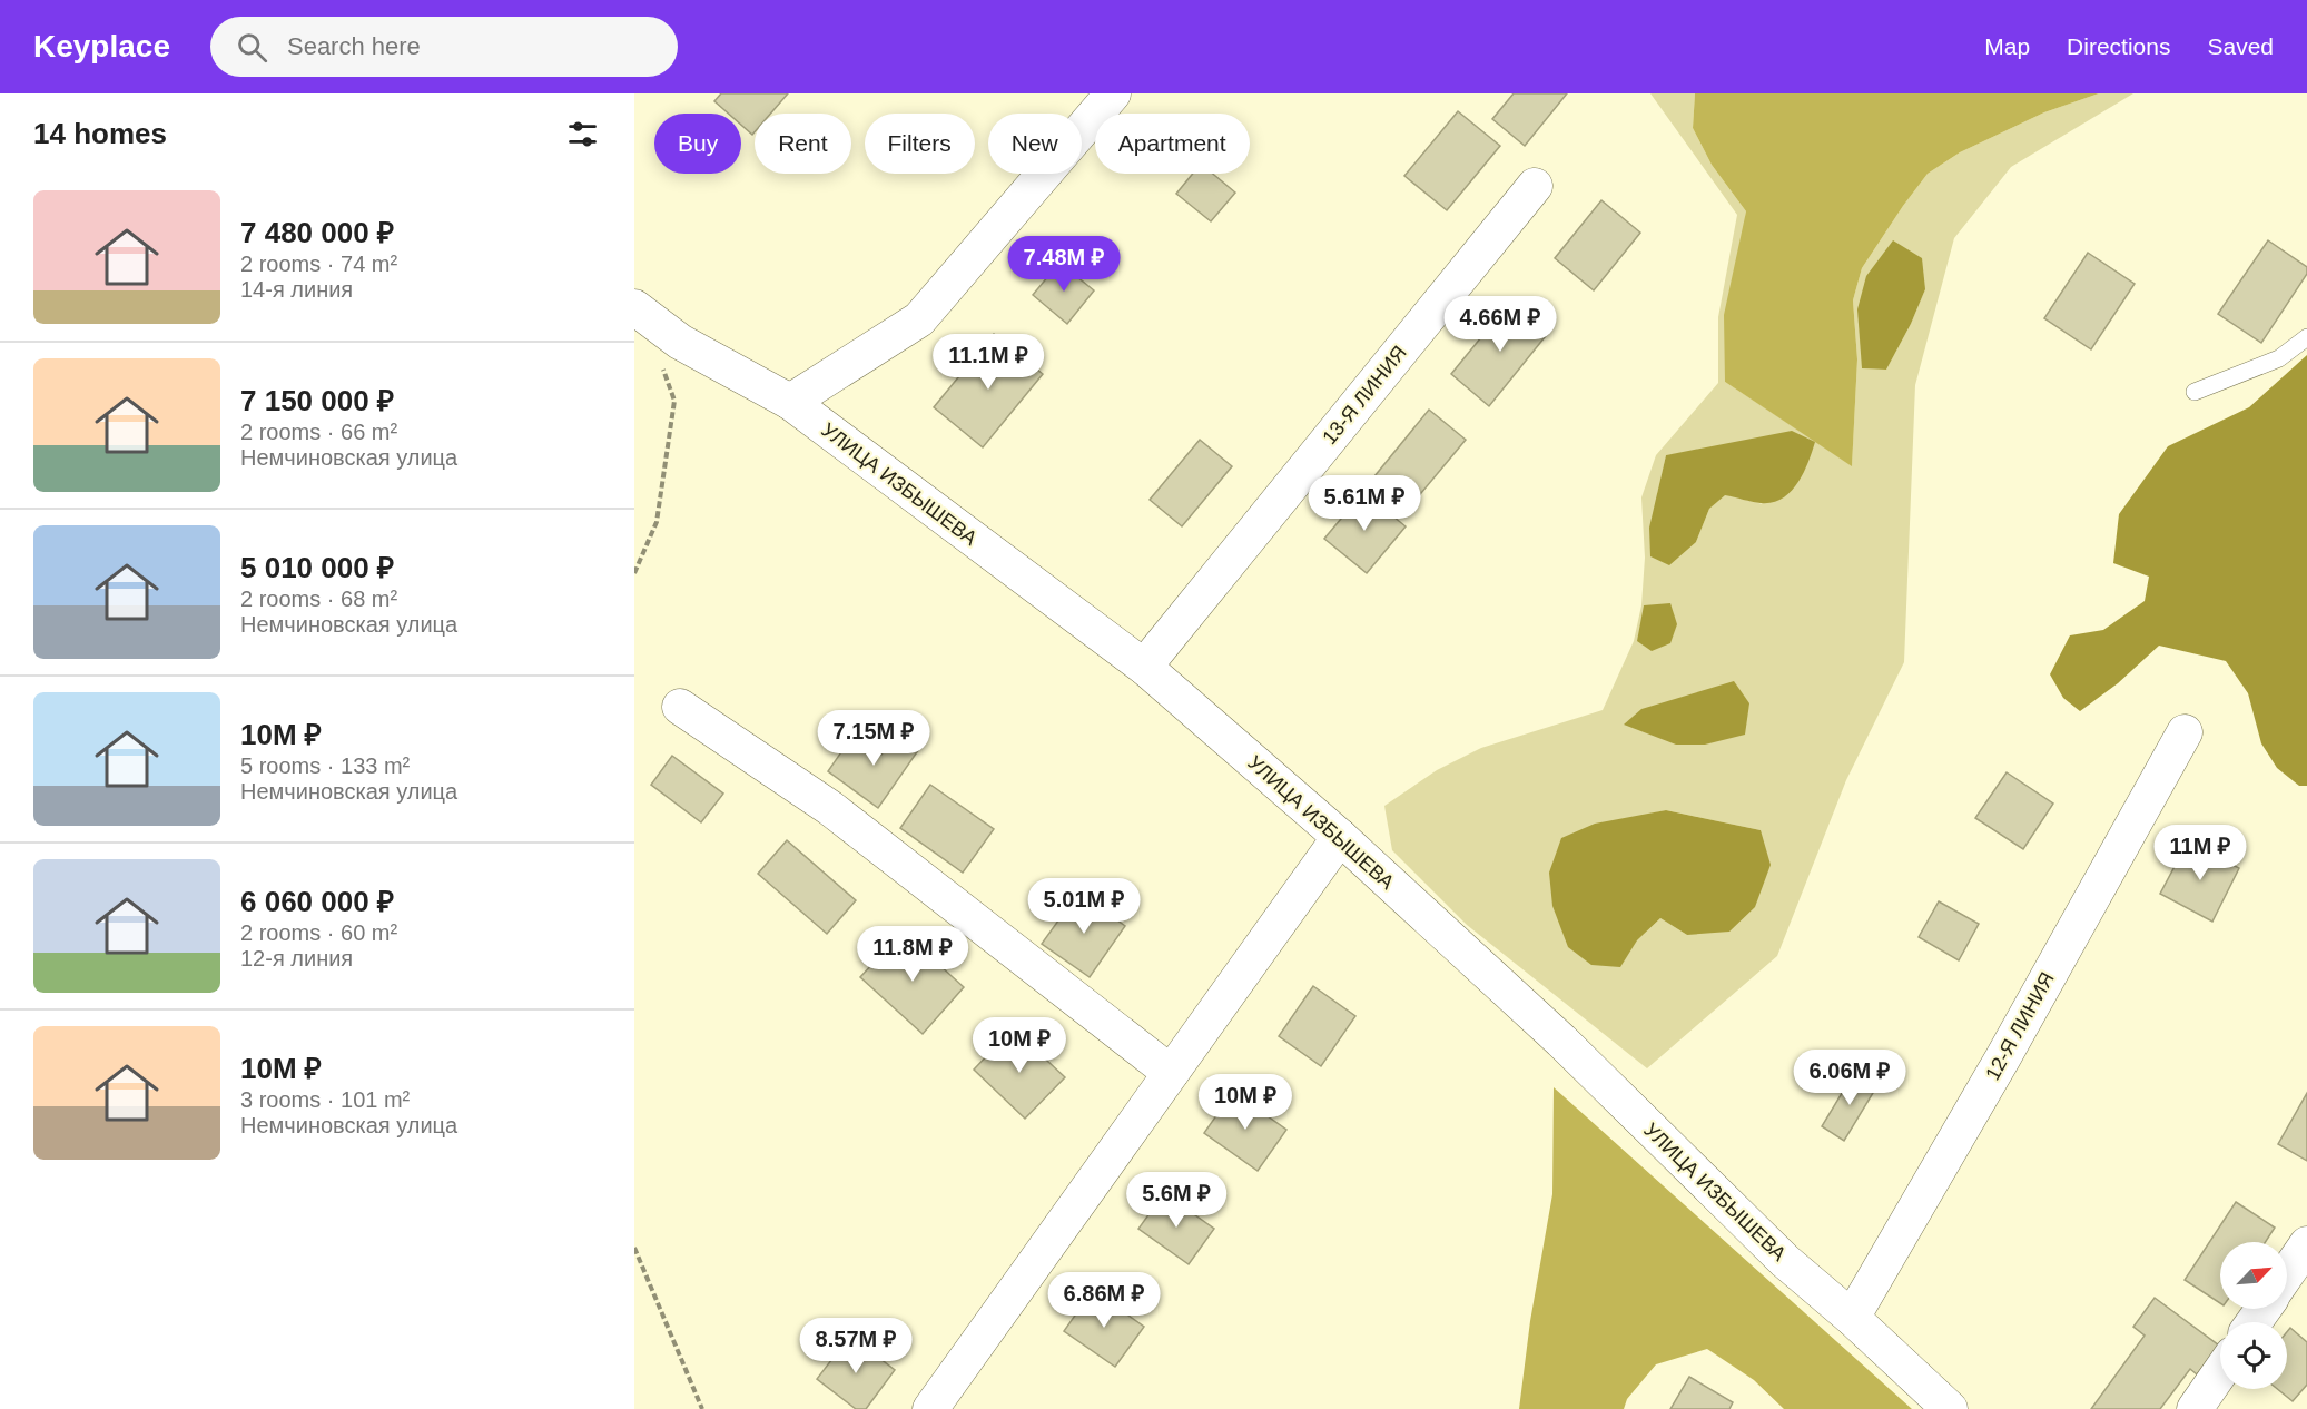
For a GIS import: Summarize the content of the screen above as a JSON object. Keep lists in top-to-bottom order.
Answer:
{
  "streets": {
    "street": ["13-Я ЛИНИЯ", "УЛИЦА ИЗБЫШЕВА", "12-Я ЛИНИЯ"]
  },
  "crossings": [
    ["13-Я ЛИНИЯ", "УЛИЦА ИЗБЫШЕВА"],
    ["УЛИЦА ИЗБЫШЕВА", "12-Я ЛИНИЯ"]
  ],
  "north": "top right",
  "page": {
    "header": "Keyplace",
    "search": "Search here",
    "nav": ["Map", "Directions", "Saved"],
    "heading": "14 homes",
    "chip": [
      "Buy",
      "Rent",
      "Filters",
      "New",
      "Apartment"
    ],
    "list": [
      {
        "name": "7 480 000 ₽",
        "note": "2 rooms · 74 m² · 14-я линия"
      },
      {
        "name": "7 150 000 ₽",
        "note": "2 rooms · 66 m² · Немчиновская улица"
      },
      {
        "name": "5 010 000 ₽",
        "note": "2 rooms · 68 m² · Немчиновская улица"
      },
      {
        "name": "10M ₽",
        "note": "5 rooms · 133 m² · Немчиновская улица"
      },
      {
        "name": "6 060 000 ₽",
        "note": "2 rooms · 60 m² · 12-я линия"
      },
      {
        "name": "10M ₽",
        "note": "3 rooms · 101 m² · Немчиновская улица"
      }
    ],
    "price": [
      "7.48M ₽",
      "4.66M ₽",
      "11.1M ₽",
      "5.61M ₽",
      "7.15M ₽",
      "11M ₽",
      "5.01M ₽",
      "11.8M ₽",
      "10M ₽",
      "6.06M ₽",
      "10M ₽",
      "5.6M ₽",
      "6.86M ₽",
      "8.57M ₽"
    ]
  }
}
